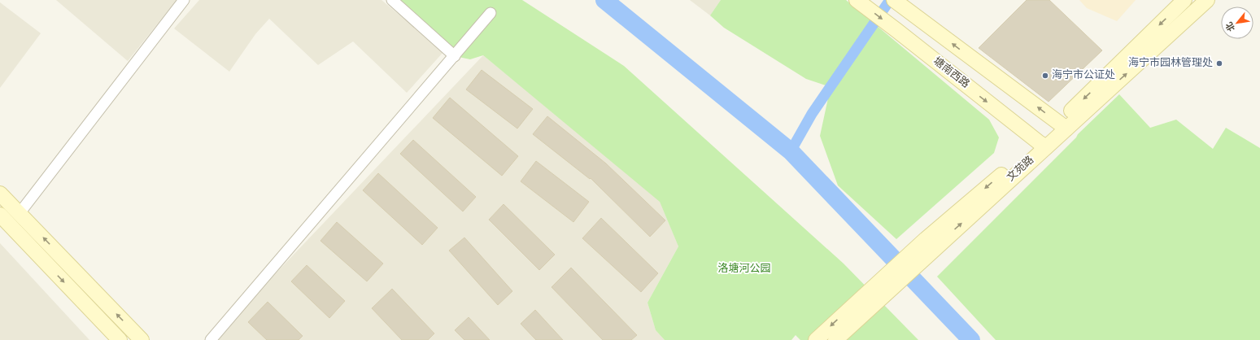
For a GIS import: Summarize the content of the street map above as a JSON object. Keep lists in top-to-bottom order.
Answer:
{
  "streets": {
    "main road": ["塘南西路", "文苑路"]
  },
  "crossings": [
    ["塘南西路", "文苑路"]
  ],
  "parks": ["洛塘河公园"],
  "places": ["海宁市园林管理处", "海宁市公证处"],
  "north": "bottom left"
}
